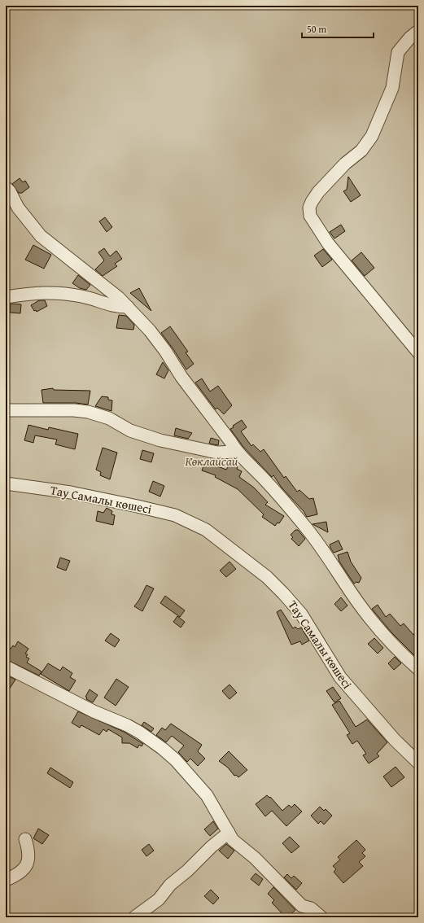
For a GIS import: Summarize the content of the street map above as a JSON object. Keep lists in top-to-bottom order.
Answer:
{
  "streets": {
    "street": ["Тау Самалы көшесі"]
  },
  "parks": ["Көклайсай"],
  "scale_bar": "50 m"
}
